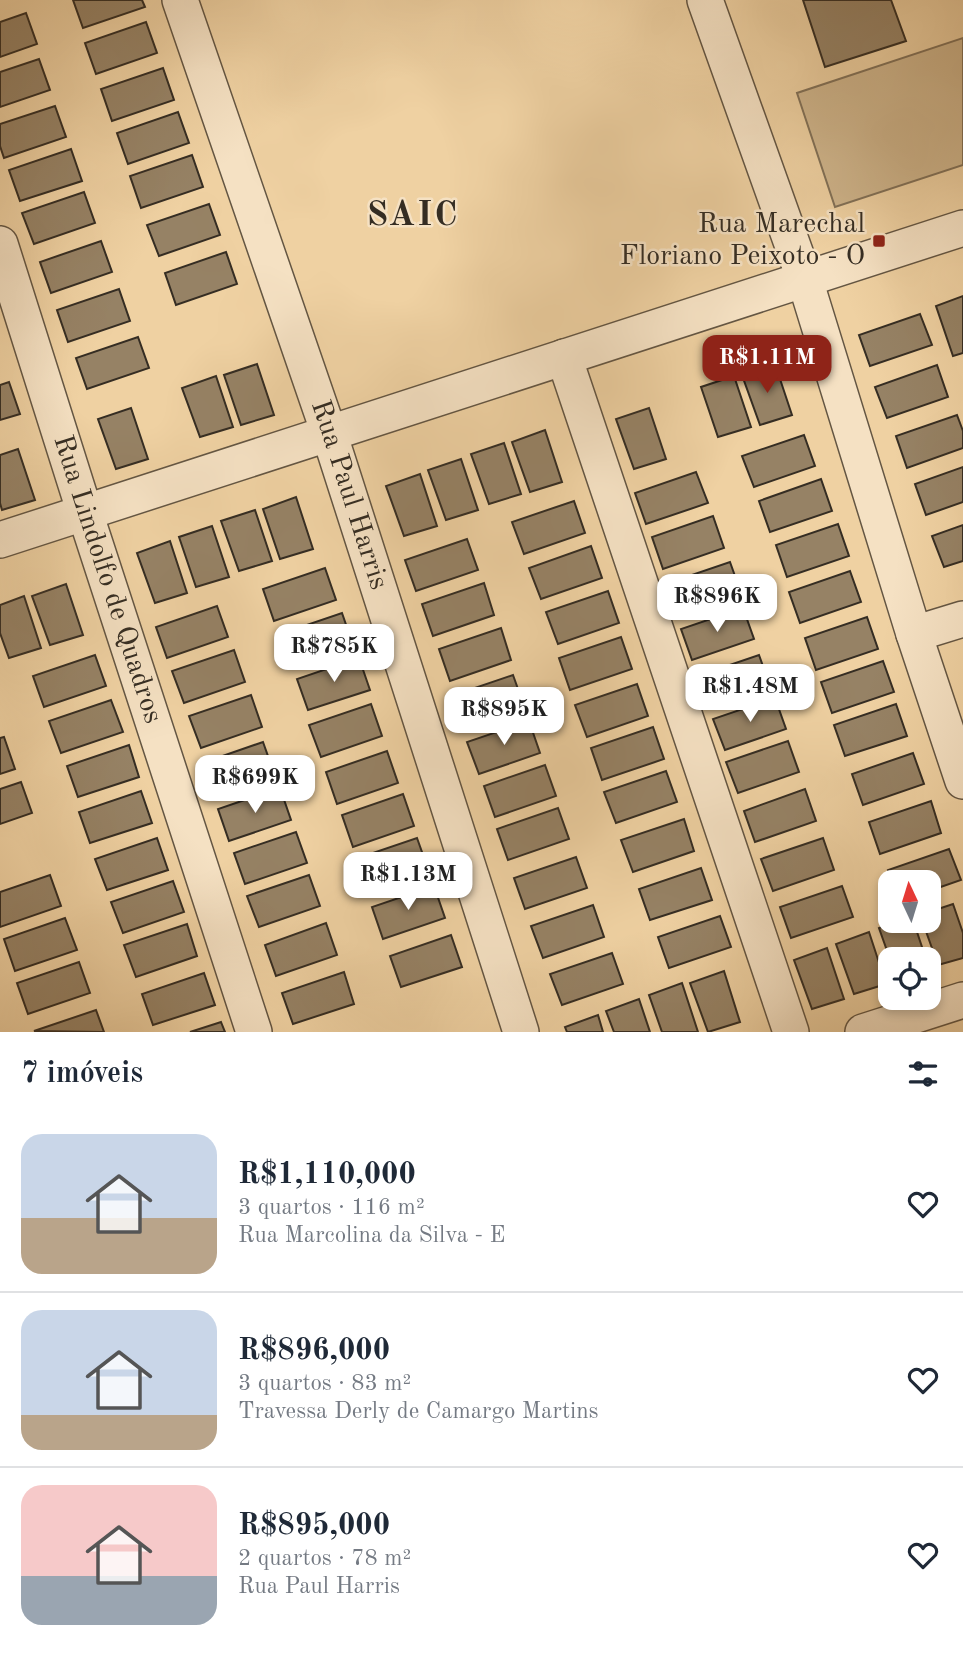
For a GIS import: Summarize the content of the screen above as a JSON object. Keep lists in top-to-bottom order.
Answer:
{
  "streets": {
    "street": ["Rua Paul Harris", "Rua Lindolfo de Quadros"]
  },
  "districts": ["SAIC"],
  "places": {
    "transit": ["Rua Marechal Floriano Peixoto - O"]
  },
  "north": "top",
  "page": {
    "price": [
      "R$1.11M",
      "R$896K",
      "R$785K",
      "R$1.48M",
      "R$895K",
      "R$699K",
      "R$1.13M"
    ],
    "heading": "7 imóveis",
    "list": [
      {
        "name": "R$1,110,000",
        "note": "3 quartos · 116 m² · Rua Marcolina da Silva - E"
      },
      {
        "name": "R$896,000",
        "note": "3 quartos · 83 m² · Travessa Derly de Camargo Martins"
      },
      {
        "name": "R$895,000",
        "note": "2 quartos · 78 m² · Rua Paul Harris"
      }
    ]
  }
}
